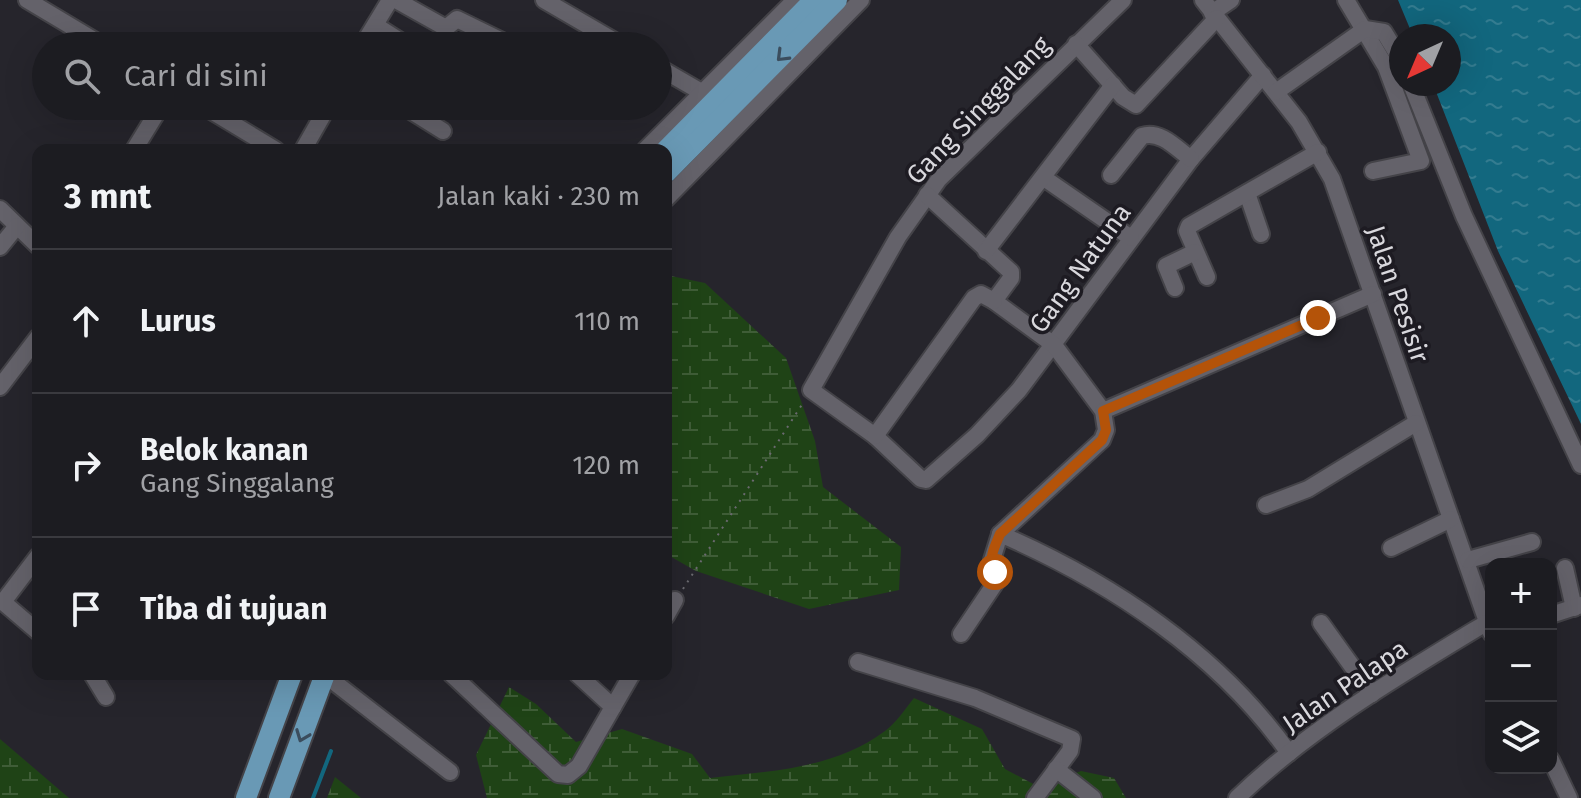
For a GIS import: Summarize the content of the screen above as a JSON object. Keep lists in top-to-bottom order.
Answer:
{
  "streets": {
    "street": [
      "Gang Singgalang",
      "Gang Natuna",
      "Jalan Pesisir",
      "Jalan Palapa"
    ]
  },
  "crossings": [
    ["Gang Natuna", "Jalan Pesisir"]
  ],
  "north": "bottom left",
  "page": {
    "search": "Cari di sini",
    "heading": ["3 mnt", "Jalan kaki · 230 m"],
    "list": [
      ["Lurus", "110 m"],
      ["Belok kanan", "Gang Singgalang", "120 m"],
      "Tiba di tujuan"
    ],
    "map_buttons": ["+", "−"]
  }
}
